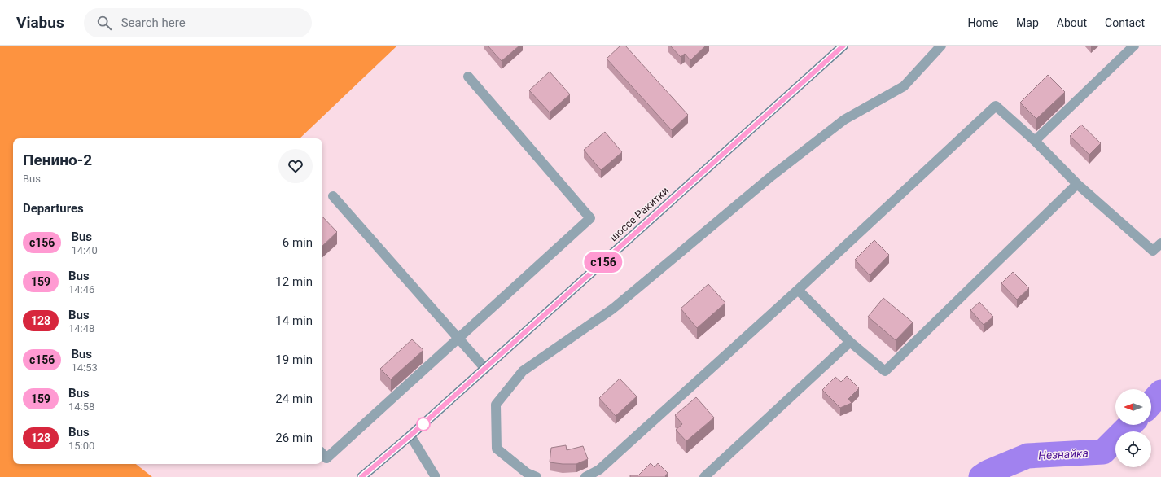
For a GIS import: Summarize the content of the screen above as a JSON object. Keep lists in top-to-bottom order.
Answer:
{
  "streets": {
    "main road": ["шоссе Ракитки"]
  },
  "water": ["Незнайка"],
  "lines": ["bus line с156"],
  "north": "left",
  "page": {
    "header": "Viabus",
    "search": "Search here",
    "nav": [
      "Home",
      "Map",
      "About",
      "Contact"
    ],
    "on_map": "с156",
    "heading": [
      ["Пенино-2", "Bus"],
      "Departures"
    ],
    "list": [
      {
        "mark": "с156",
        "name": "Bus",
        "note": "14:40",
        "value": "6 min"
      },
      {
        "mark": "159",
        "name": "Bus",
        "note": "14:46",
        "value": "12 min"
      },
      {
        "mark": "128",
        "name": "Bus",
        "note": "14:48",
        "value": "14 min"
      },
      {
        "mark": "с156",
        "name": "Bus",
        "note": "14:53",
        "value": "19 min"
      },
      {
        "mark": "159",
        "name": "Bus",
        "note": "14:58",
        "value": "24 min"
      },
      {
        "mark": "128",
        "name": "Bus",
        "note": "15:00",
        "value": "26 min"
      }
    ]
  }
}
